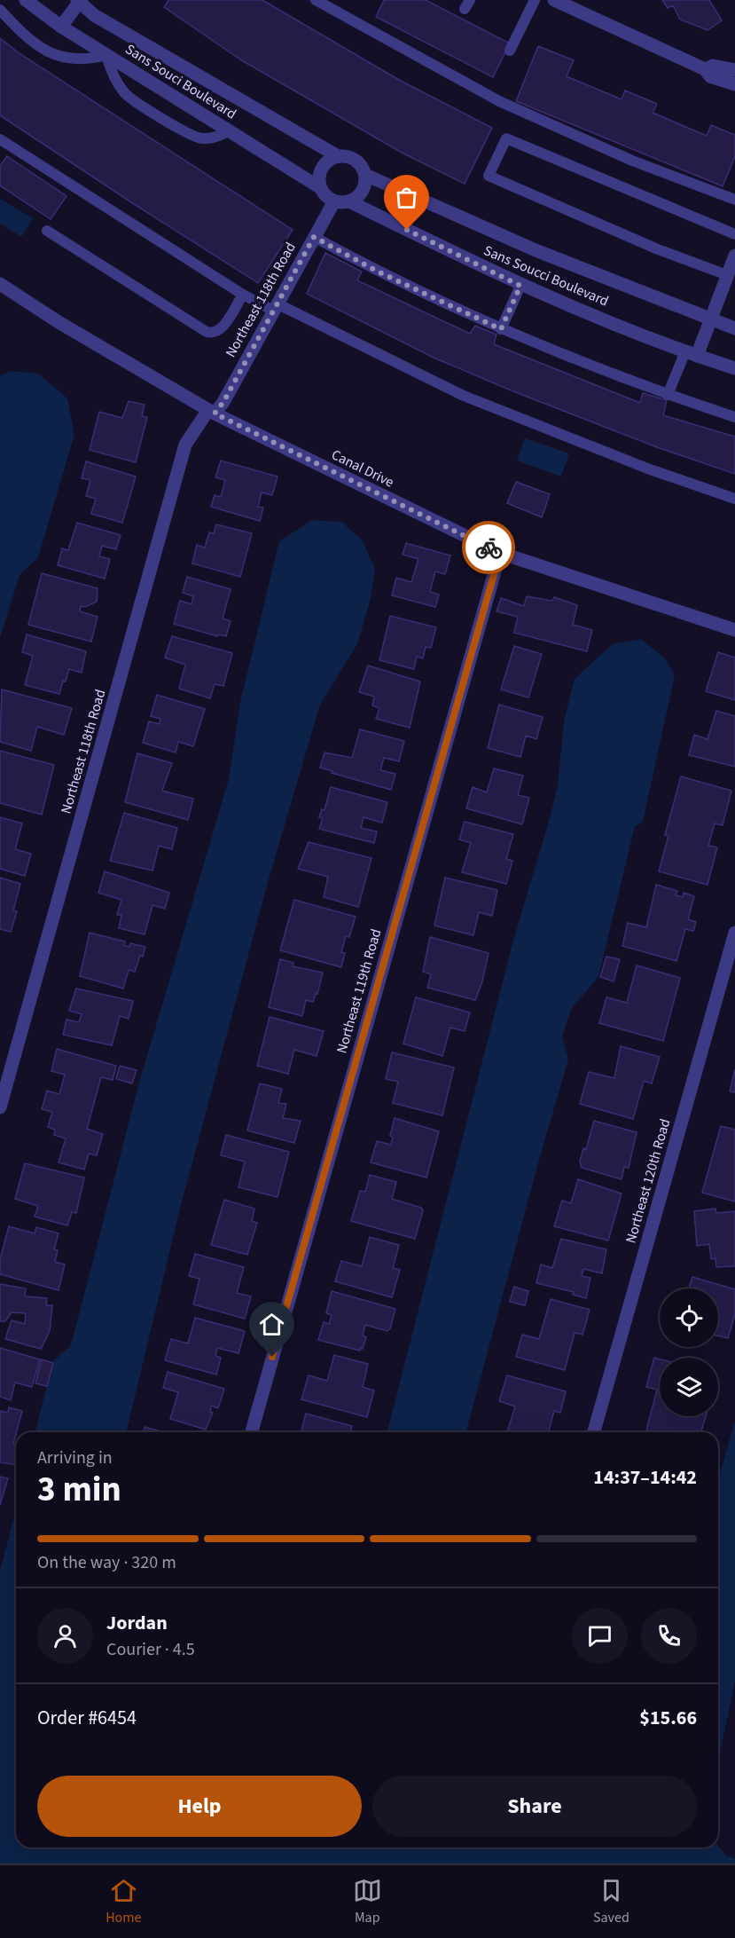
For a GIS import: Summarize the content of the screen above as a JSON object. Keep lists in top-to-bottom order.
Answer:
{
  "streets": {
    "street": [
      "Sans Souci Boulevard",
      "Sans Soucci Boulevard",
      "Northeast 118th Road",
      "Canal Drive",
      "Northeast 119th Road",
      "Northeast 120th Road"
    ]
  },
  "crossings": [
    ["Sans Souci Boulevard", "Sans Soucci Boulevard"],
    ["Sans Souci Boulevard", "Northeast 118th Road"],
    ["Sans Soucci Boulevard", "Northeast 118th Road"],
    ["Northeast 118th Road", "Canal Drive"],
    ["Canal Drive", "Northeast 119th Road"]
  ],
  "page": {
    "heading": ["3 min", "Arriving in", "14:37–14:42"],
    "panel": [
      "Jordan",
      "Courier · 4.5",
      "Order #6454",
      "$15.66"
    ],
    "bar": "On the way · 320 m",
    "buttons": ["Help", "Share"],
    "tabs": ["Home", "Map", "Saved"]
  }
}
